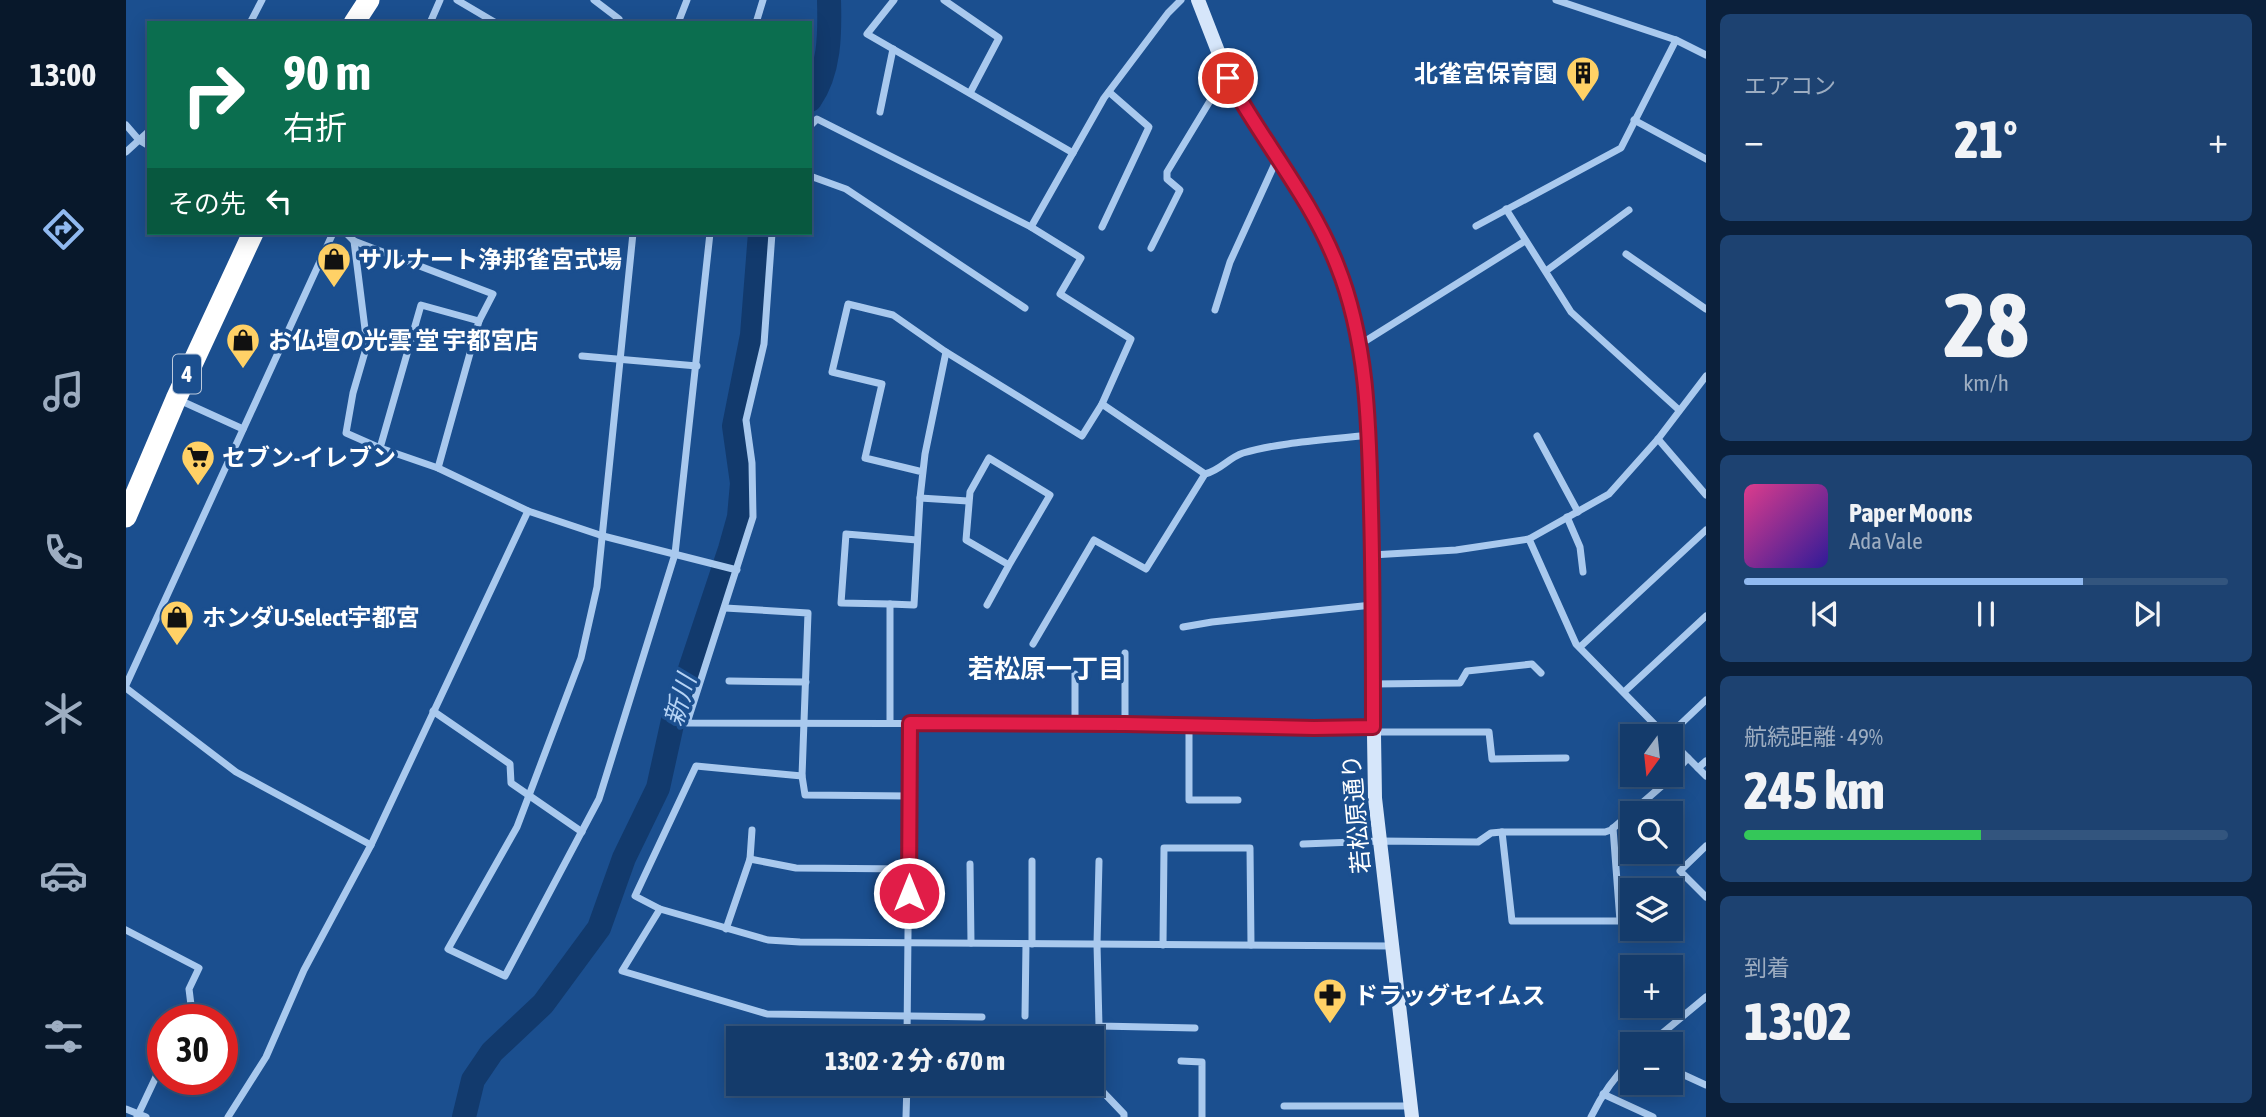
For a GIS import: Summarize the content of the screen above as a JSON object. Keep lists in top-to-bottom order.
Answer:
{
  "streets": {
    "highway": ["4"],
    "street": ["若松原通り"]
  },
  "districts": ["若松原一丁目"],
  "water": ["新川"],
  "places": {
    "building": ["北雀宮保育園"],
    "shop": ["サルナート浄邦雀宮式場", "お仏壇の光雲 堂 宇都宮店", "ホンダU-Select宇都宮"],
    "supermarket": ["セブン-イレブン"],
    "pharmacy": ["ドラッグセイムス"]
  },
  "north": "bottom",
  "page": {
    "tabs": "13:00",
    "tile": [
      "エアコン",
      ["28", "km/h"],
      ["航続距離 · 49%", "245 km"],
      ["到着", "13:02"]
    ],
    "turn": ["90 m", "右折"],
    "heat": ["−", "21°", "+"],
    "then": "その先",
    "song": ["Paper Moons", "Ada Vale"],
    "map_buttons": ["+", "−"],
    "limit": "30",
    "trip": "13:02 · 2 分 · 670 m"
  }
}
